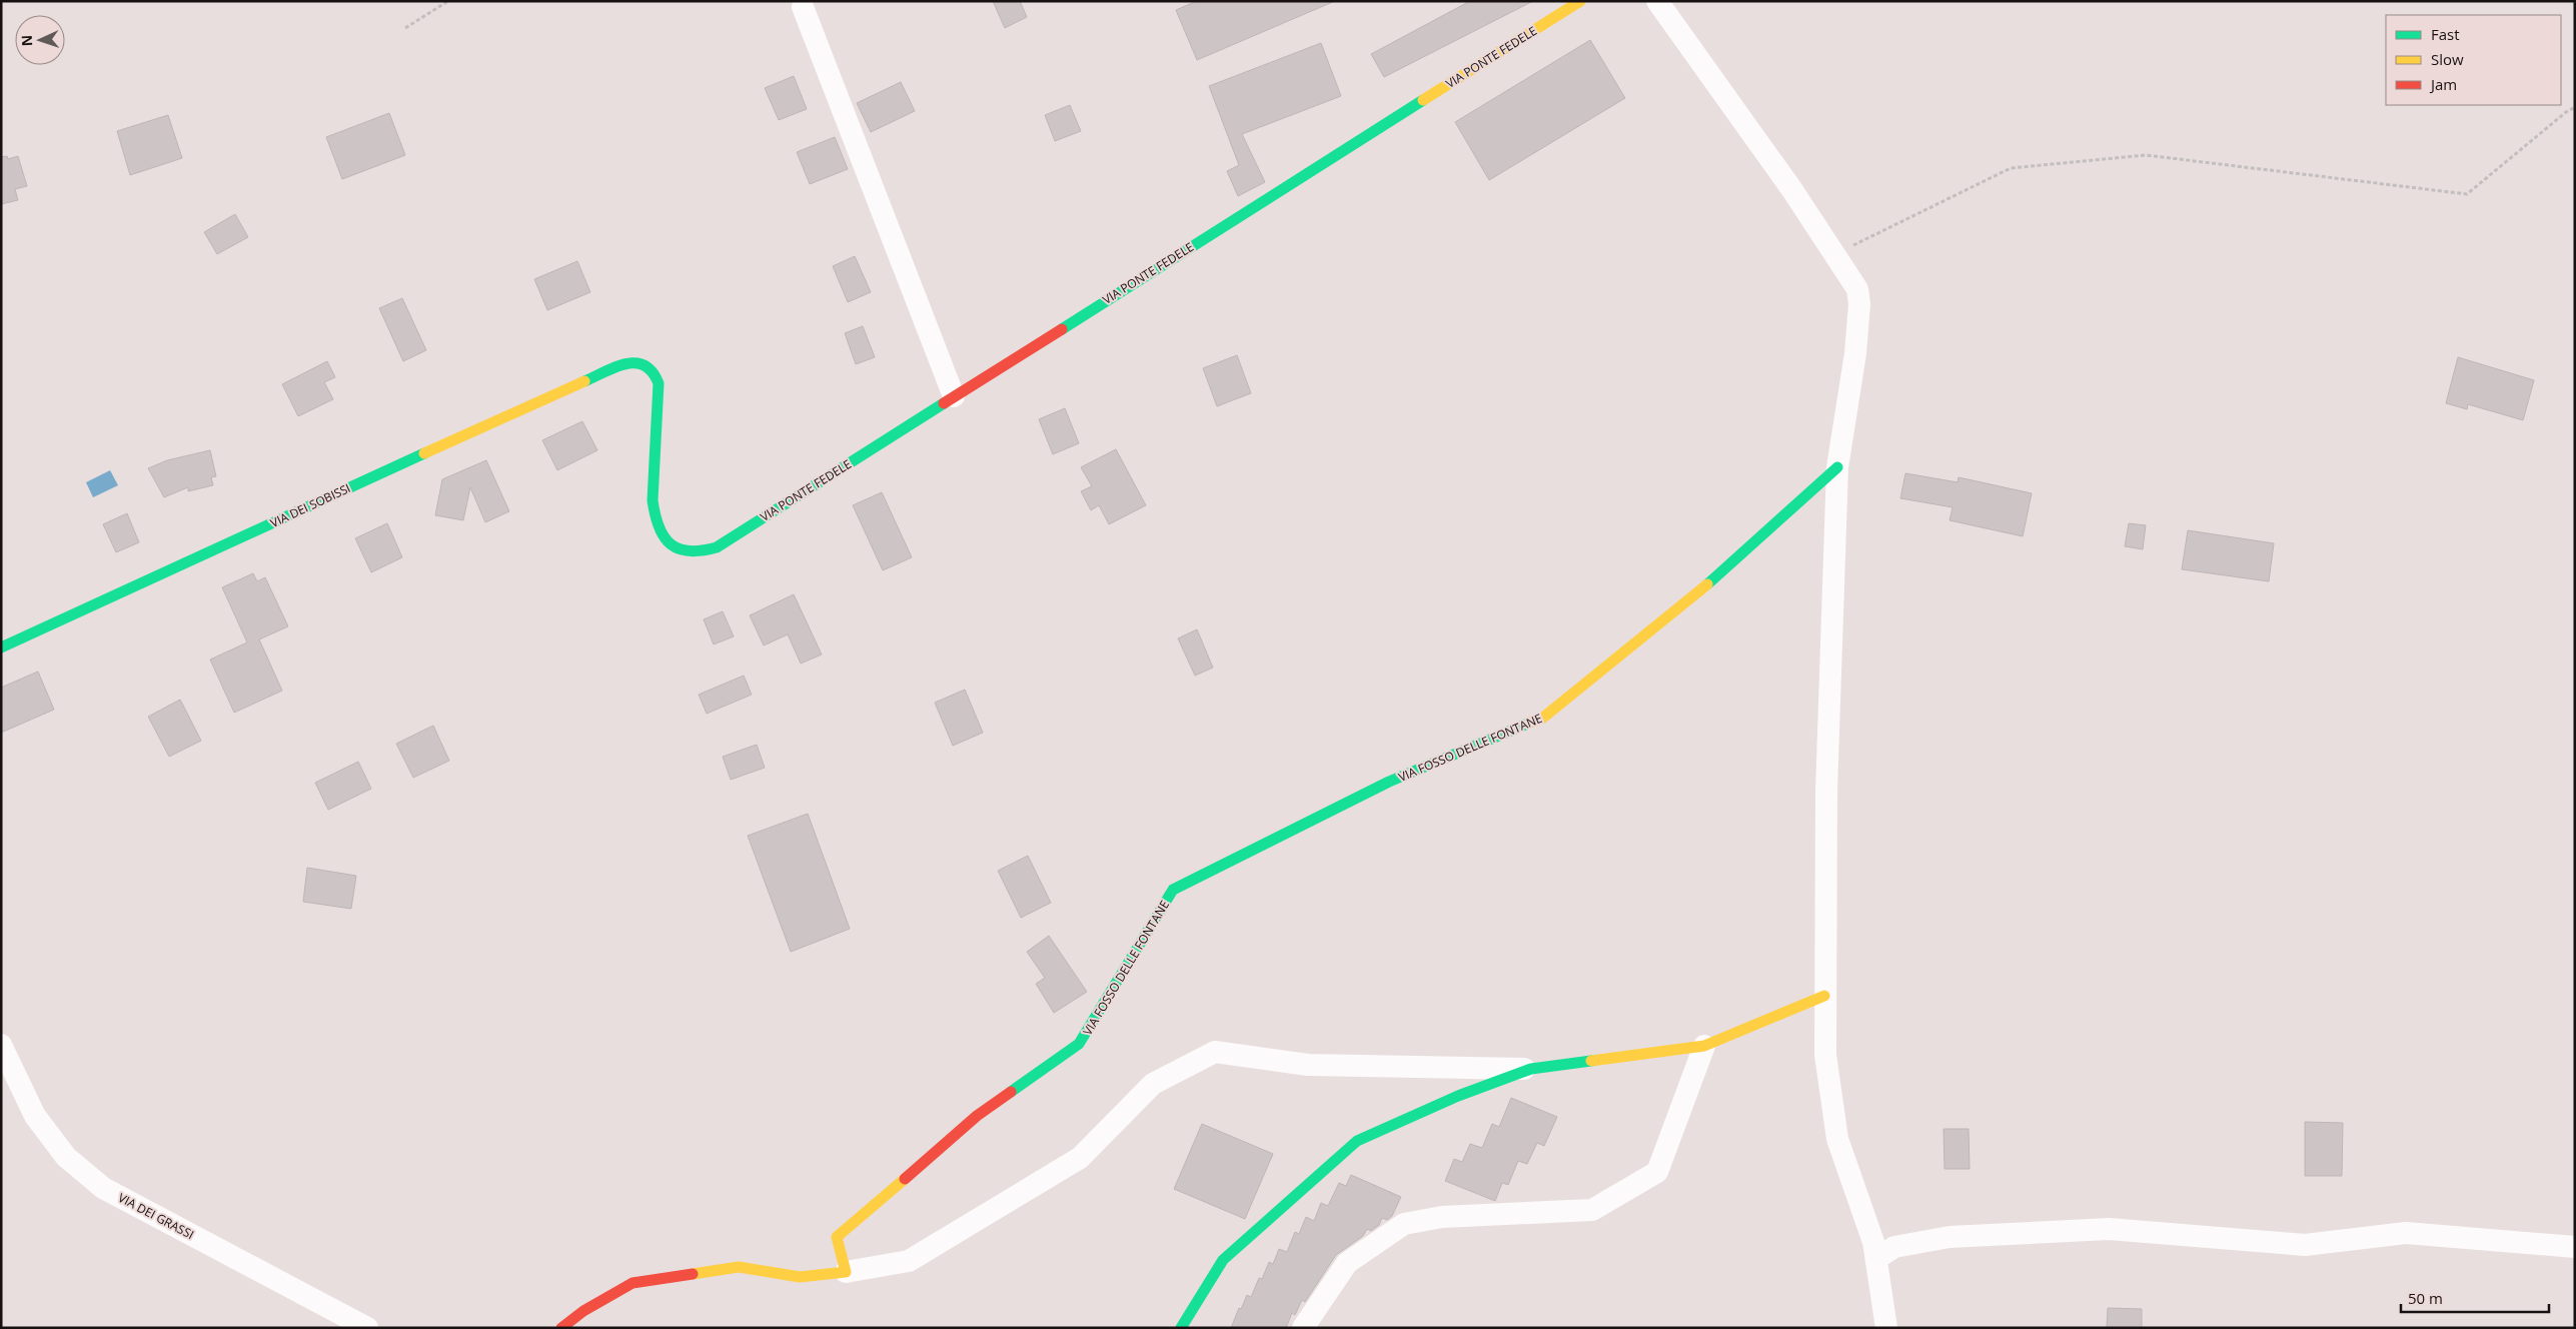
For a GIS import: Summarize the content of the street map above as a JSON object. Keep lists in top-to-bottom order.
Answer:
{
  "streets": {
    "street": [
      "VIA PONTE FEDELE",
      "VIA DEI SOBISSI",
      "VIA FOSSO DELLE FONTANE",
      "VIA DEI GRASSI"
    ]
  },
  "crossings": [
    ["VIA PONTE FEDELE", "VIA DEI SOBISSI"]
  ],
  "legend": ["Fast", "Slow", "Jam"],
  "scale_bar": "50 m",
  "north": "left"
}
